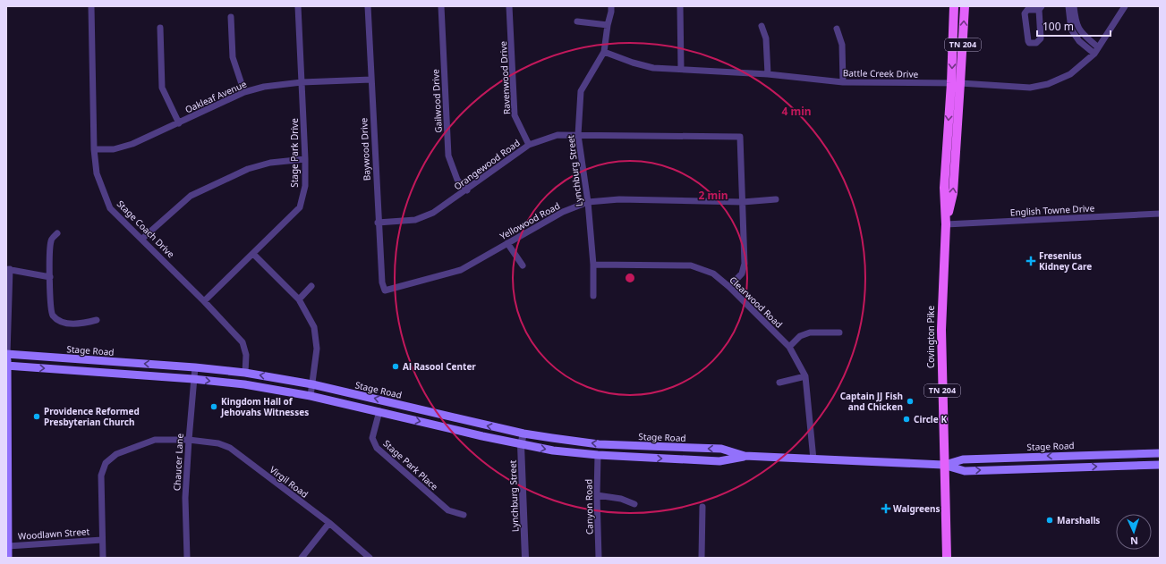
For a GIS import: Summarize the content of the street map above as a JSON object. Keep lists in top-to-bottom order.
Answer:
{
  "streets": {
    "main road": ["TN 204", "Covington Pike", "Stage Road"],
    "street": [
      "Battle Creek Drive",
      "Ravenwood Drive",
      "Oakleaf Avenue",
      "Gailwood Drive",
      "Baywood Drive",
      "Stage Park Drive",
      "Orangewood Road",
      "Lynchburg Street",
      "English Towne Drive",
      "Yellowood Road",
      "Stage Coach Drive",
      "Clearwood Road",
      "Chaucer Lane",
      "Stage Park Place",
      "Virgil Road",
      "Canyon Road",
      "Woodlawn Street"
    ]
  },
  "crossings": [
    ["Battle Creek Drive", "Lynchburg Street"],
    ["Battle Creek Drive", "Covington Pike"],
    ["Ravenwood Drive", "Orangewood Road"],
    ["Oakleaf Avenue", "Baywood Drive"],
    ["Oakleaf Avenue", "Stage Park Drive"],
    ["Oakleaf Avenue", "Stage Coach Drive"],
    ["Gailwood Drive", "Orangewood Road"],
    ["Baywood Drive", "Orangewood Road"],
    ["Baywood Drive", "Yellowood Road"],
    ["Stage Park Drive", "Stage Coach Drive"],
    ["Orangewood Road", "Lynchburg Street"],
    ["Orangewood Road", "Yellowood Road"],
    ["Lynchburg Street", "Yellowood Road"],
    ["Lynchburg Street", "Clearwood Road"],
    ["Lynchburg Street", "Stage Road"],
    ["English Towne Drive", "Covington Pike"],
    ["Stage Coach Drive", "Stage Road"],
    ["Clearwood Road", "Stage Road"],
    ["Covington Pike", "Stage Road"],
    ["Stage Road", "Chaucer Lane"],
    ["Stage Road", "Stage Park Place"],
    ["Stage Road", "Canyon Road"],
    ["Chaucer Lane", "Virgil Road"],
    ["Virgil Road", "Woodlawn Street"]
  ],
  "places": {
    "health": ["Fresenius Kidney Care", "Walgreens"],
    "other": [
      "Al Rasool Center",
      "Captain JJ Fish and Chicken",
      "Kingdom Hall of Jehovahs Witnesses",
      "Providence Reformed Presbyterian Church",
      "Circle K",
      "Marshalls"
    ]
  },
  "scale_bar": "100 m",
  "north": "bottom",
  "rings": ["4 min", "2 min"]
}
